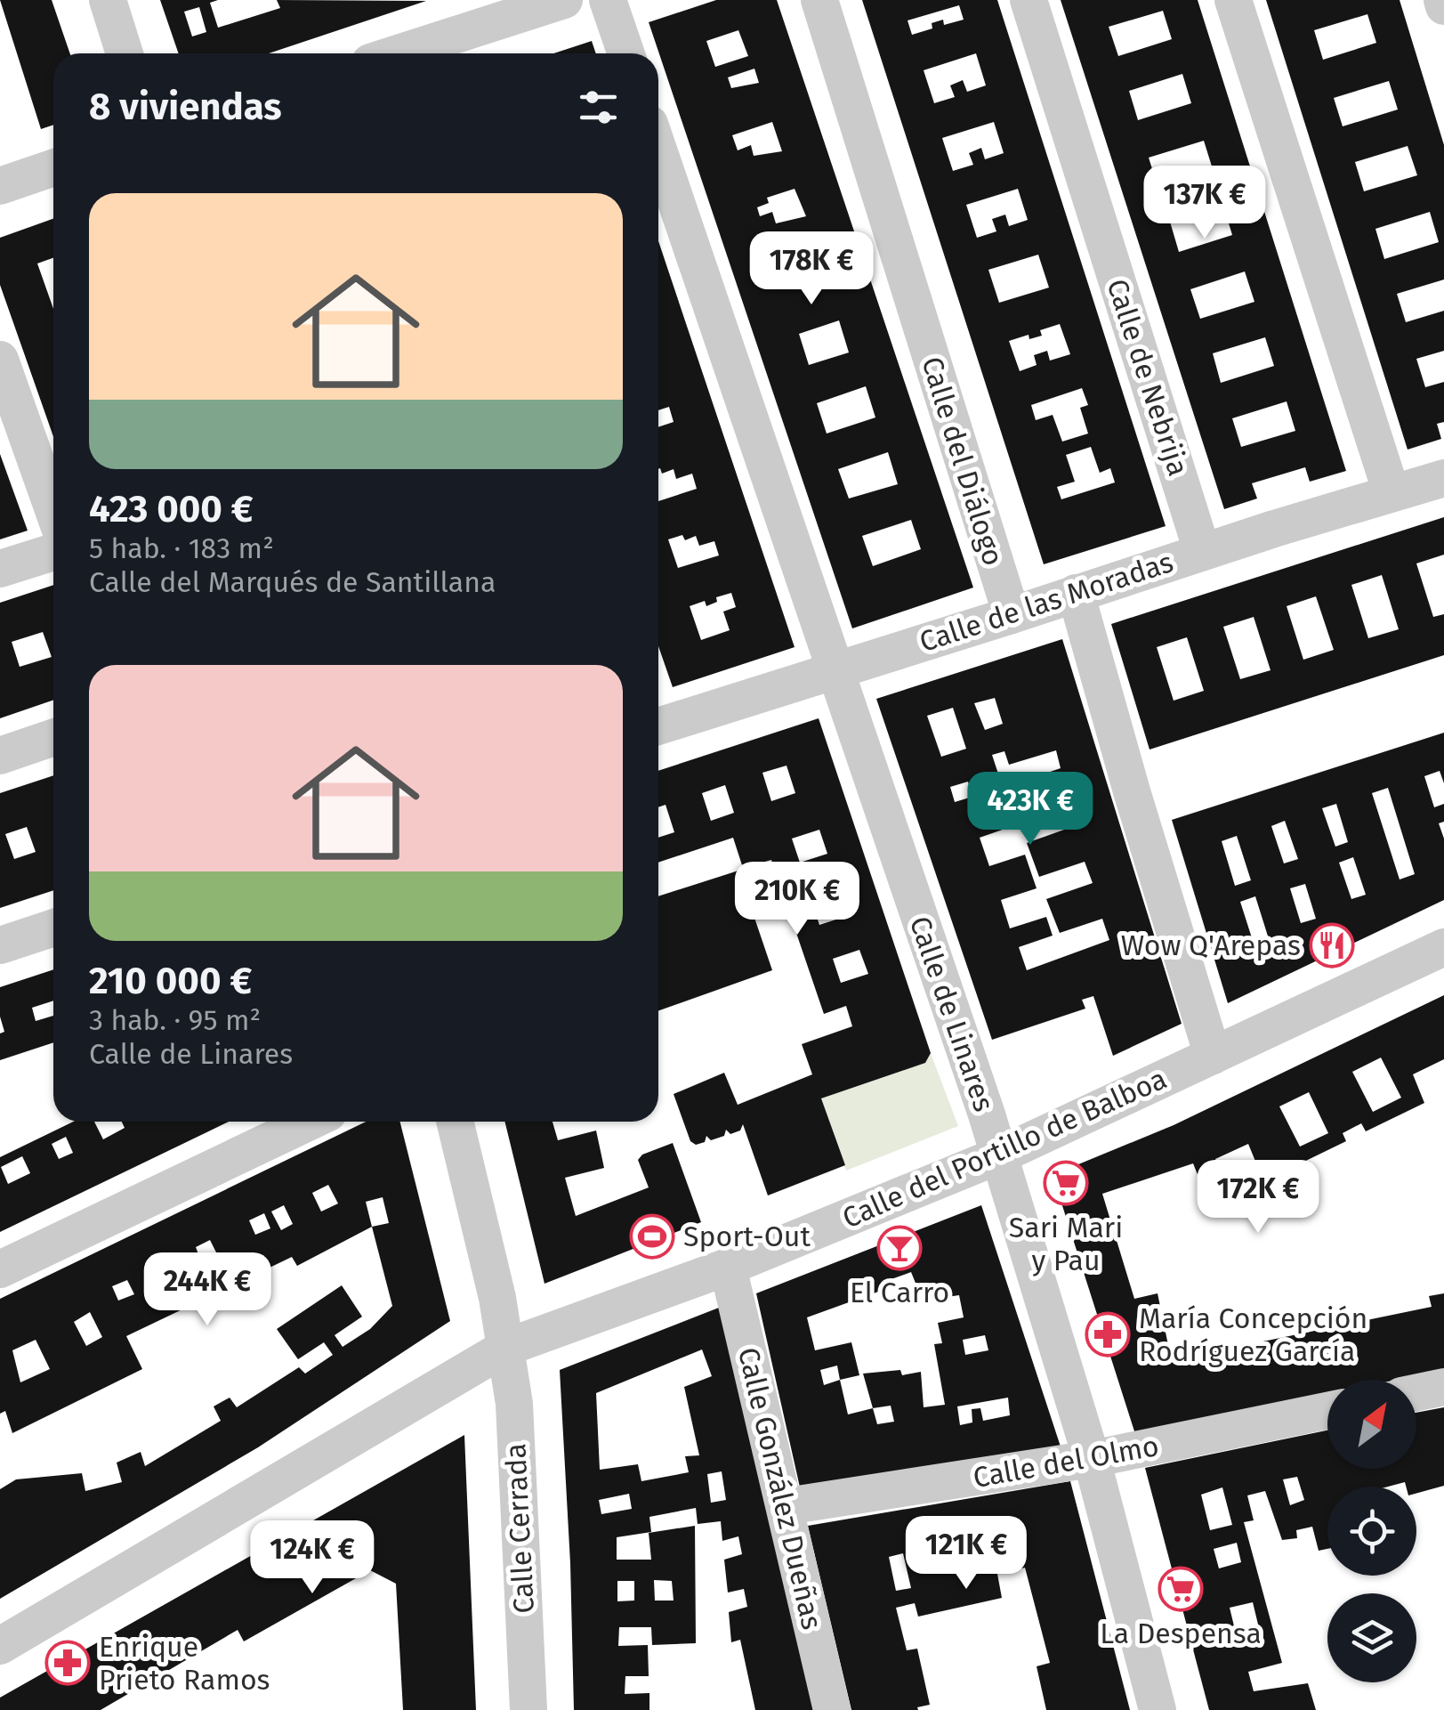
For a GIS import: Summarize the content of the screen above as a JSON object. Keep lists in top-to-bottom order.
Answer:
{
  "streets": {
    "street": [
      "Calle de Nebrija",
      "Calle del Diálogo",
      "Calle de las Moradas",
      "Calle de Linares",
      "Calle del Portillo de Balboa",
      "Calle del Olmo",
      "Calle González Dueñas",
      "Calle Cerrada"
    ]
  },
  "crossings": [
    ["Calle de Nebrija", "Calle de las Moradas"],
    ["Calle del Diálogo", "Calle de las Moradas"],
    ["Calle de las Moradas", "Calle de Linares"],
    ["Calle de Linares", "Calle del Portillo de Balboa"],
    ["Calle de Linares", "Calle del Olmo"],
    ["Calle del Portillo de Balboa", "Calle González Dueñas"],
    ["Calle del Portillo de Balboa", "Calle Cerrada"],
    ["Calle del Olmo", "Calle González Dueñas"]
  ],
  "places": {
    "restaurant": ["Wow Q'Arepas"],
    "supermarket": ["Sari Mari y Pau", "La Despensa"],
    "sports": ["Sport-Out"],
    "bar": ["El Carro"],
    "pharmacy": ["María Concepción Rodríguez García", "Enrique Prieto Ramos"]
  },
  "north": "top right",
  "page": {
    "heading": "8 viviendas",
    "list": [
      {
        "name": "423 000 €",
        "note": "5 hab. · 183 m² · Calle del Marqués de Santillana"
      },
      {
        "name": "210 000 €",
        "note": "3 hab. · 95 m² · Calle de Linares"
      }
    ],
    "price": [
      "137K €",
      "178K €",
      "423K €",
      "210K €",
      "172K €",
      "244K €",
      "121K €",
      "124K €"
    ]
  }
}
